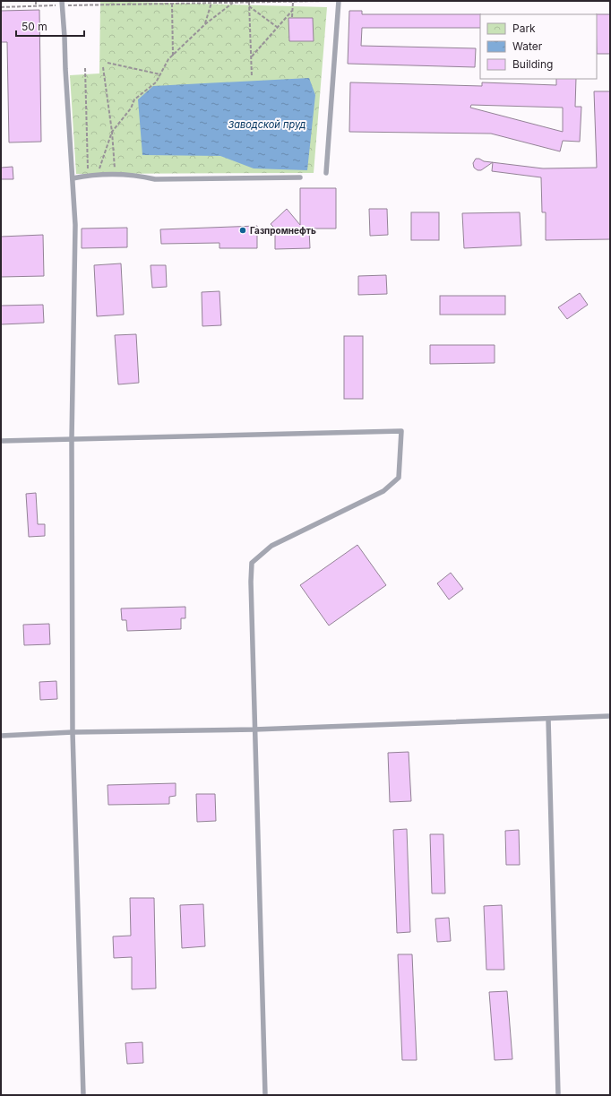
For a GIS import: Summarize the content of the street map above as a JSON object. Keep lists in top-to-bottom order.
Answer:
{
  "water": ["Заводской пруд"],
  "places": ["Газпромнефть"],
  "legend": ["Park", "Water", "Building"],
  "scale_bar": "50 m"
}
